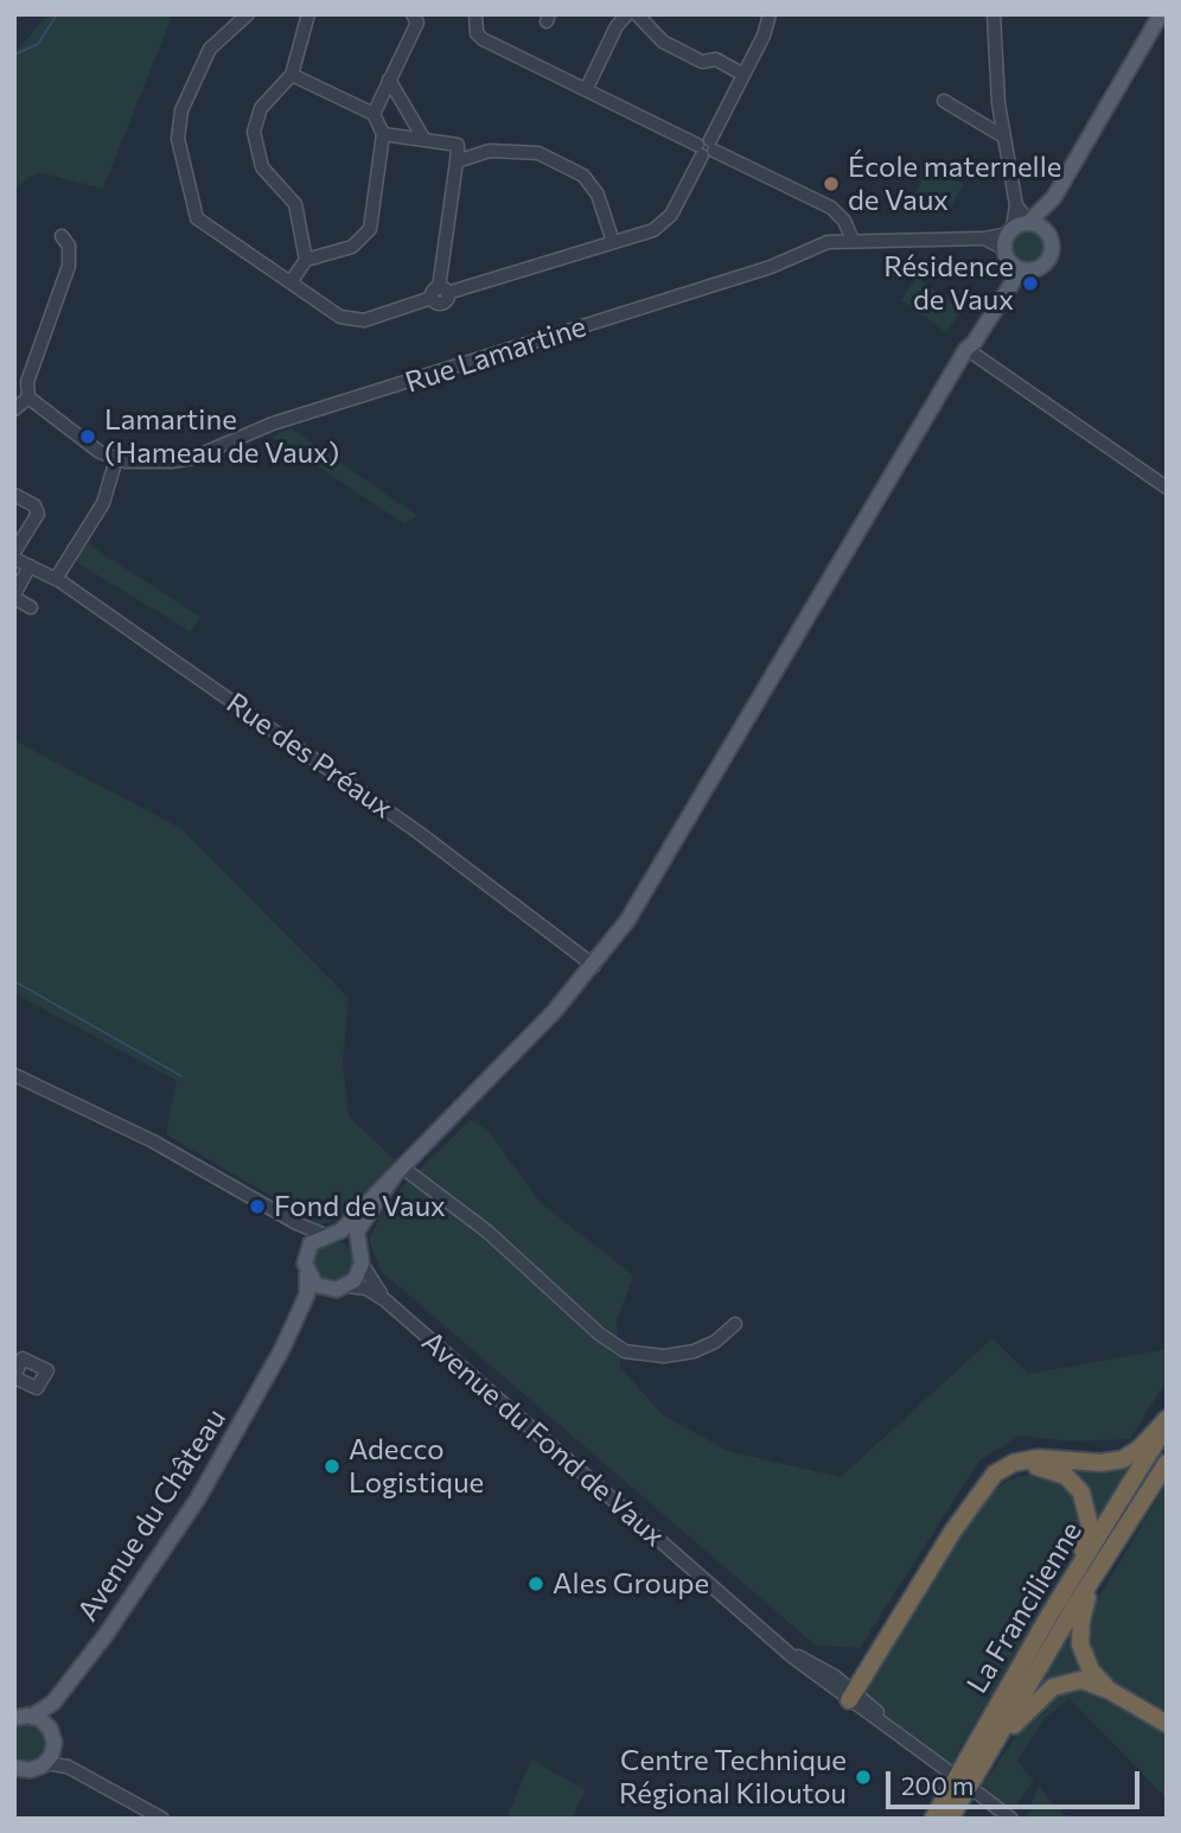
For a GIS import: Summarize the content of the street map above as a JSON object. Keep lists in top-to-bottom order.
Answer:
{
  "streets": {
    "highway": ["La Francilienne"],
    "main road": ["Avenue du Château"],
    "street": ["Rue Lamartine", "Rue des Préaux", "Avenue du Fond de Vaux"]
  },
  "crossings": [
    ["Avenue du Fond de Vaux", "Avenue du Château"]
  ],
  "places": [
    "École maternelle de Vaux",
    "Résidence de Vaux",
    "Lamartine (Hameau de Vaux)",
    "Fond de Vaux",
    "Adecco Logistique",
    "Ales Groupe",
    "Centre Technique Régional Kiloutou"
  ],
  "scale_bar": "200 m"
}
